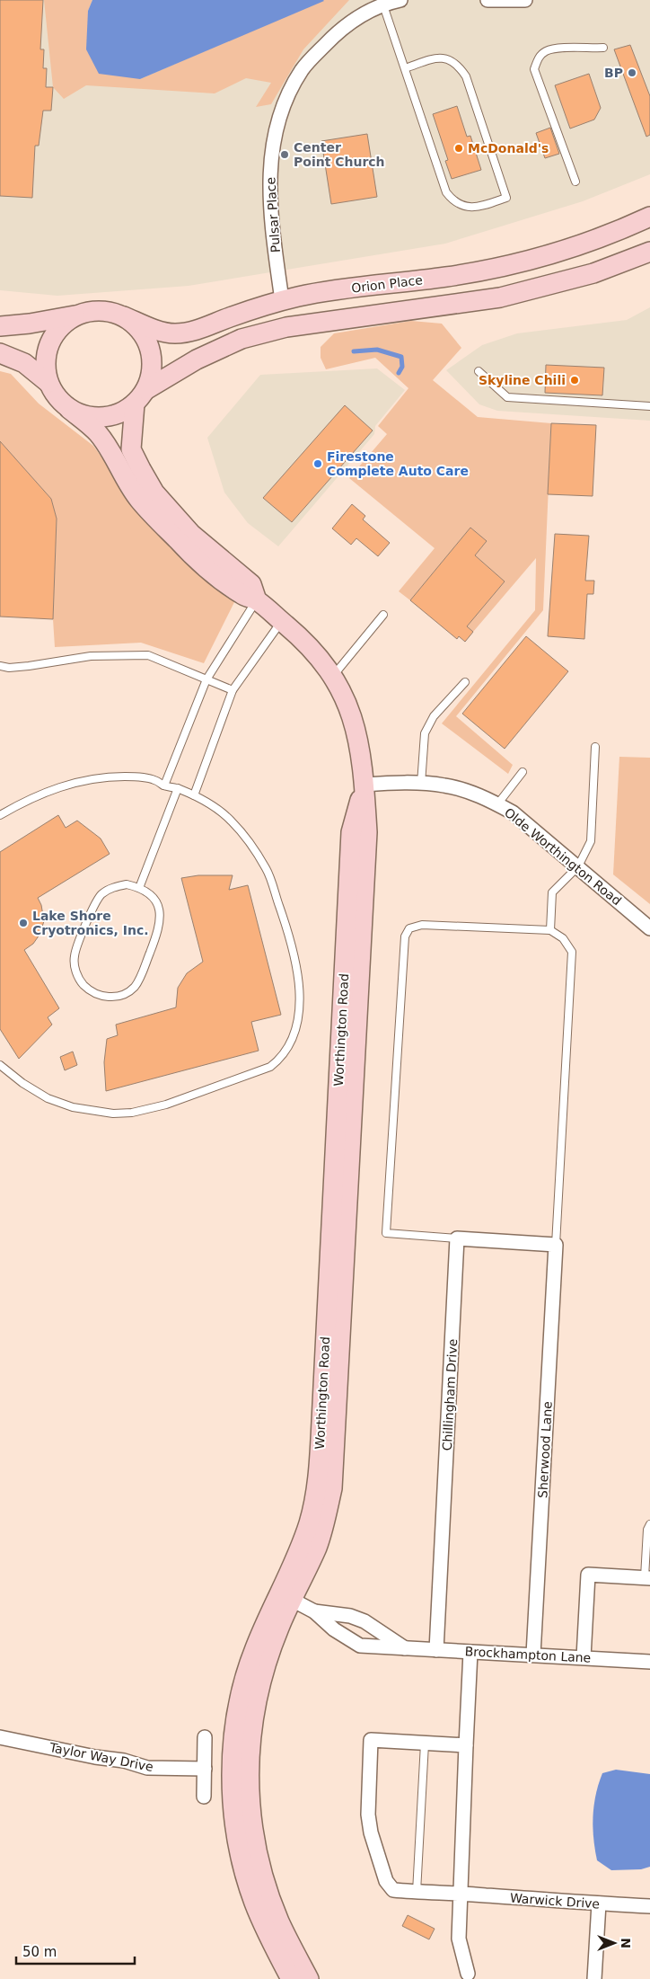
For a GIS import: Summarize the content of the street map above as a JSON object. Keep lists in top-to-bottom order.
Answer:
{
  "streets": {
    "street": [
      "Pulsar Place",
      "Orion Place",
      "Olde Worthington Road",
      "Worthington Road",
      "Chillingham Drive",
      "Sherwood Lane",
      "Brockhampton Lane",
      "Taylor Way Drive",
      "Warwick Drive"
    ]
  },
  "crossings": [
    ["Pulsar Place", "Orion Place"],
    ["Orion Place", "Worthington Road"],
    ["Olde Worthington Road", "Worthington Road"],
    ["Worthington Road", "Brockhampton Lane"],
    ["Chillingham Drive", "Brockhampton Lane"],
    ["Sherwood Lane", "Brockhampton Lane"]
  ],
  "places": [
    "BP",
    "McDonald's",
    "Center Point Church",
    "Skyline Chili",
    "Firestone Complete Auto Care",
    "Lake Shore Cryotronics, Inc."
  ],
  "scale_bar": "50 m",
  "north": "right"
}
